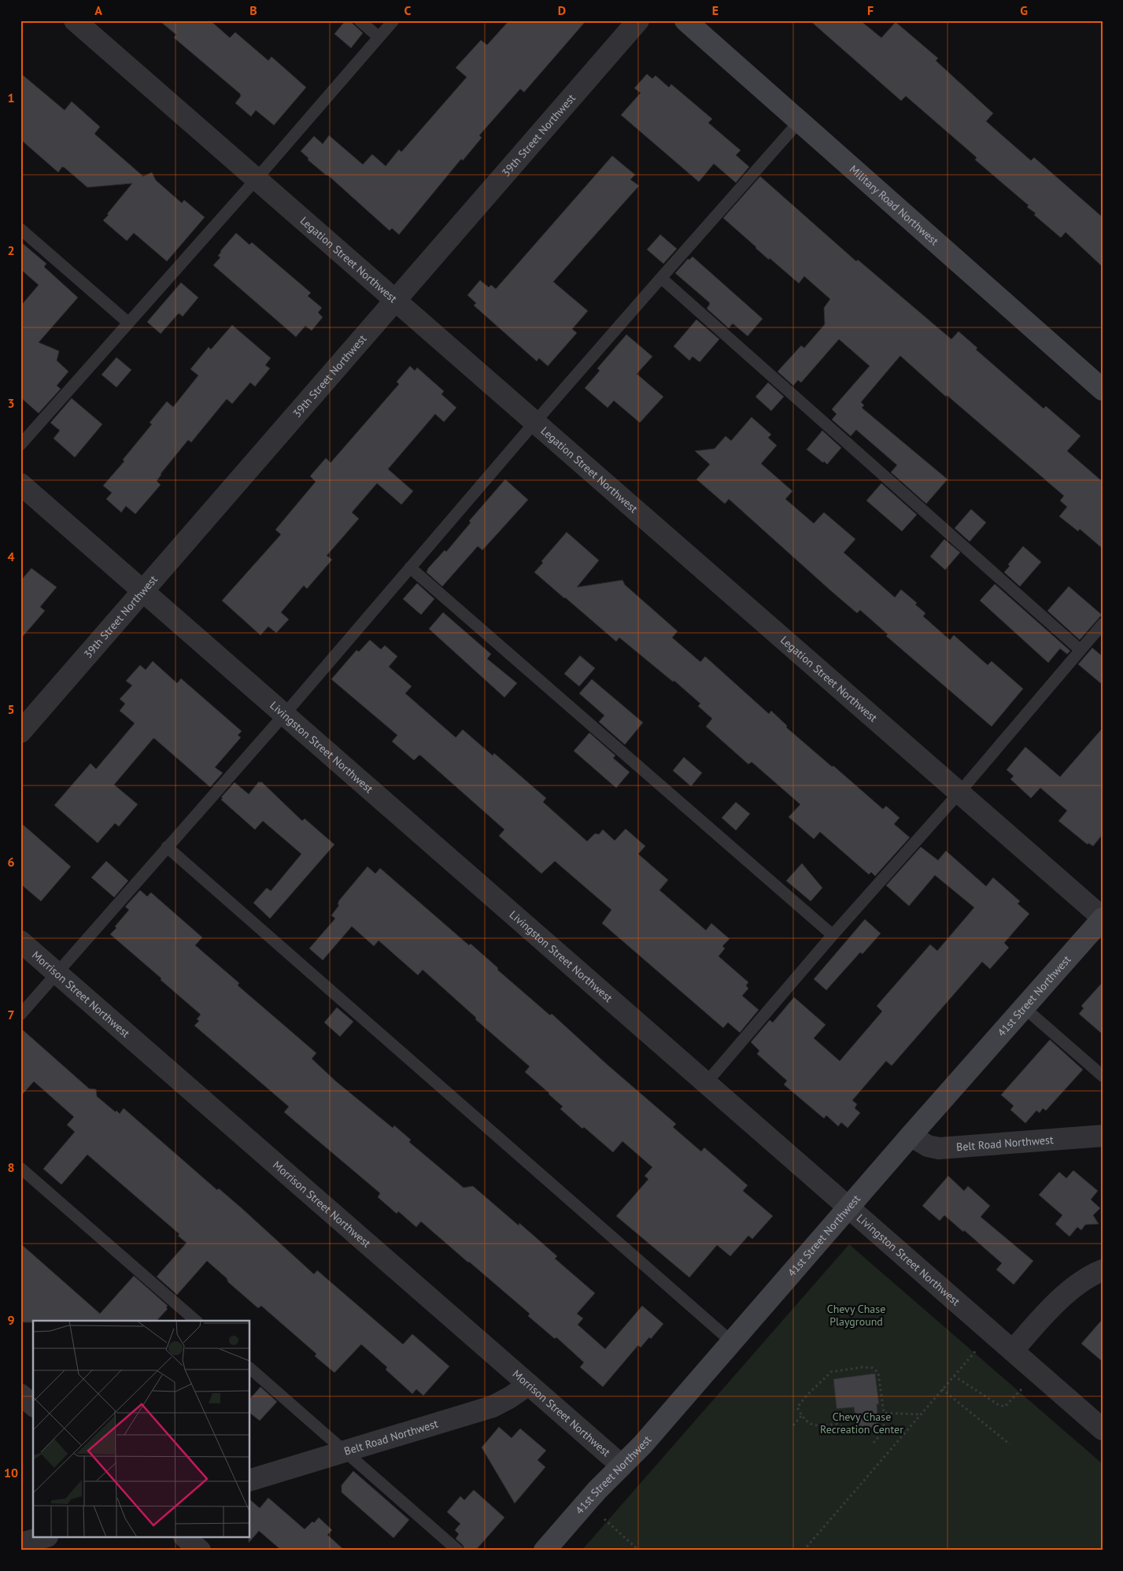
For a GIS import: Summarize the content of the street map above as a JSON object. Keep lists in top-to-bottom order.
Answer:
{
  "streets": {
    "main road": ["Military Road Northwest", "41st Street Northwest"],
    "street": [
      "39th Street Northwest",
      "Legation Street Northwest",
      "Livingston Street Northwest",
      "Morrison Street Northwest",
      "Belt Road Northwest"
    ]
  },
  "crossings": [
    ["39th Street Northwest", "Legation Street Northwest"],
    ["39th Street Northwest", "Livingston Street Northwest"],
    ["Legation Street Northwest", "41st Street Northwest"],
    ["Livingston Street Northwest", "41st Street Northwest"],
    ["Morrison Street Northwest", "41st Street Northwest"],
    ["Morrison Street Northwest", "Belt Road Northwest"],
    ["41st Street Northwest", "Belt Road Northwest"]
  ],
  "parks": ["Chevy Chase Playground", "Chevy Chase Recreation Center"],
  "grid": {
    "columns": [
      "A",
      "B",
      "C",
      "D",
      "E",
      "F",
      "G"
    ],
    "rows": [
      "1",
      "2",
      "3",
      "4",
      "5",
      "6",
      "7",
      "8",
      "9",
      "10"
    ]
  }
}
